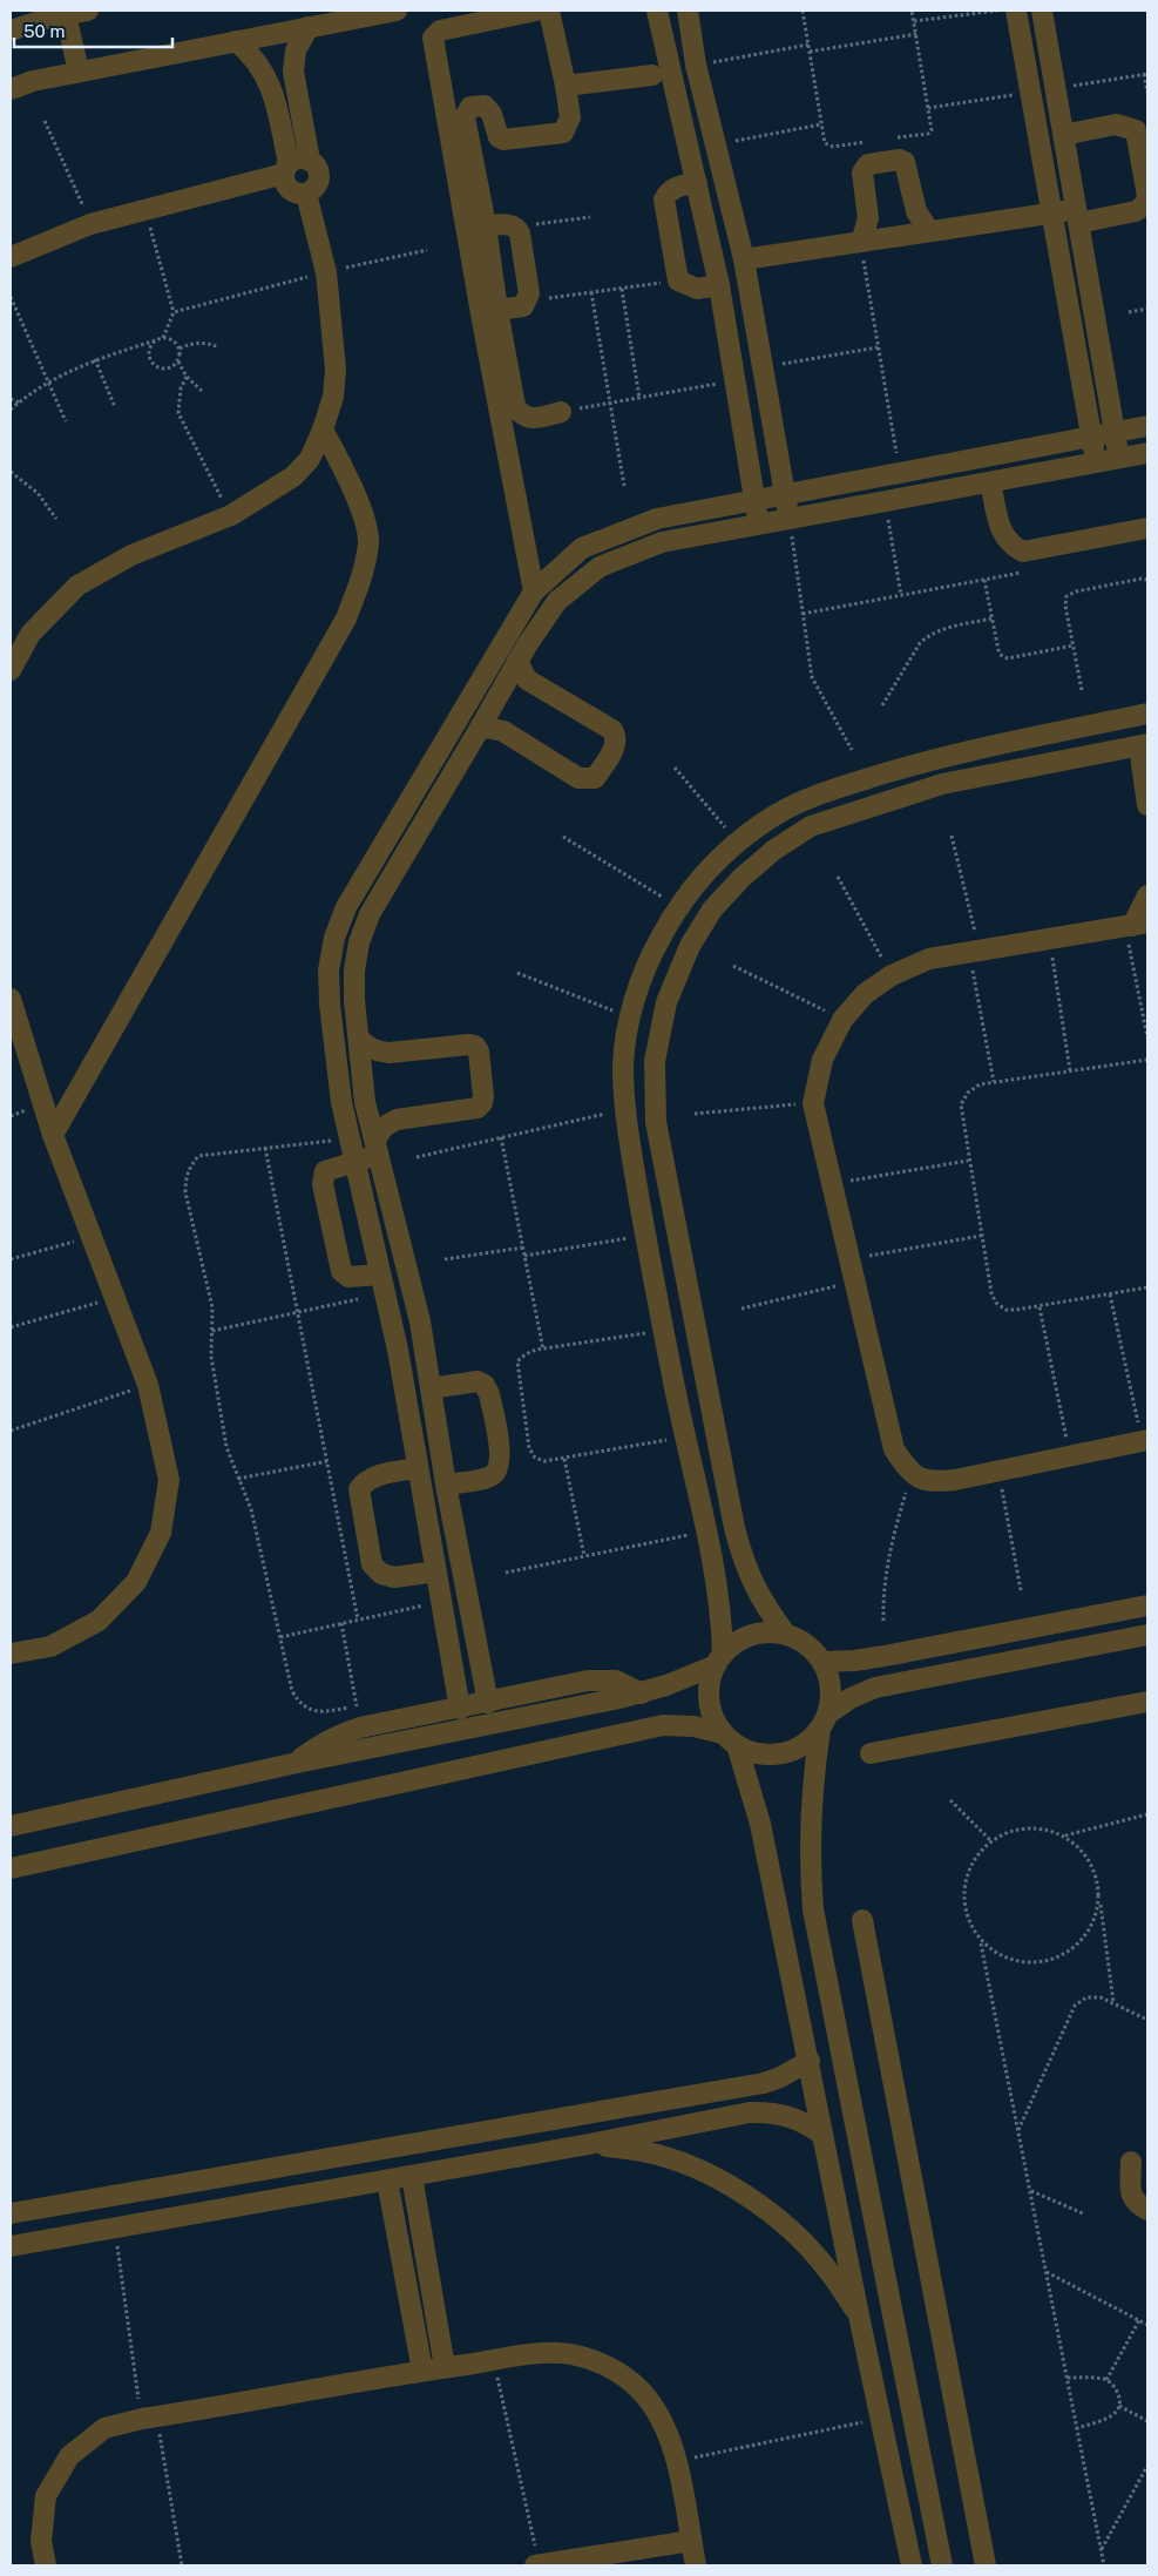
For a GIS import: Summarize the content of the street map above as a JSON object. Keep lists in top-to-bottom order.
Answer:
{
  "scale_bar": "50 m"
}
